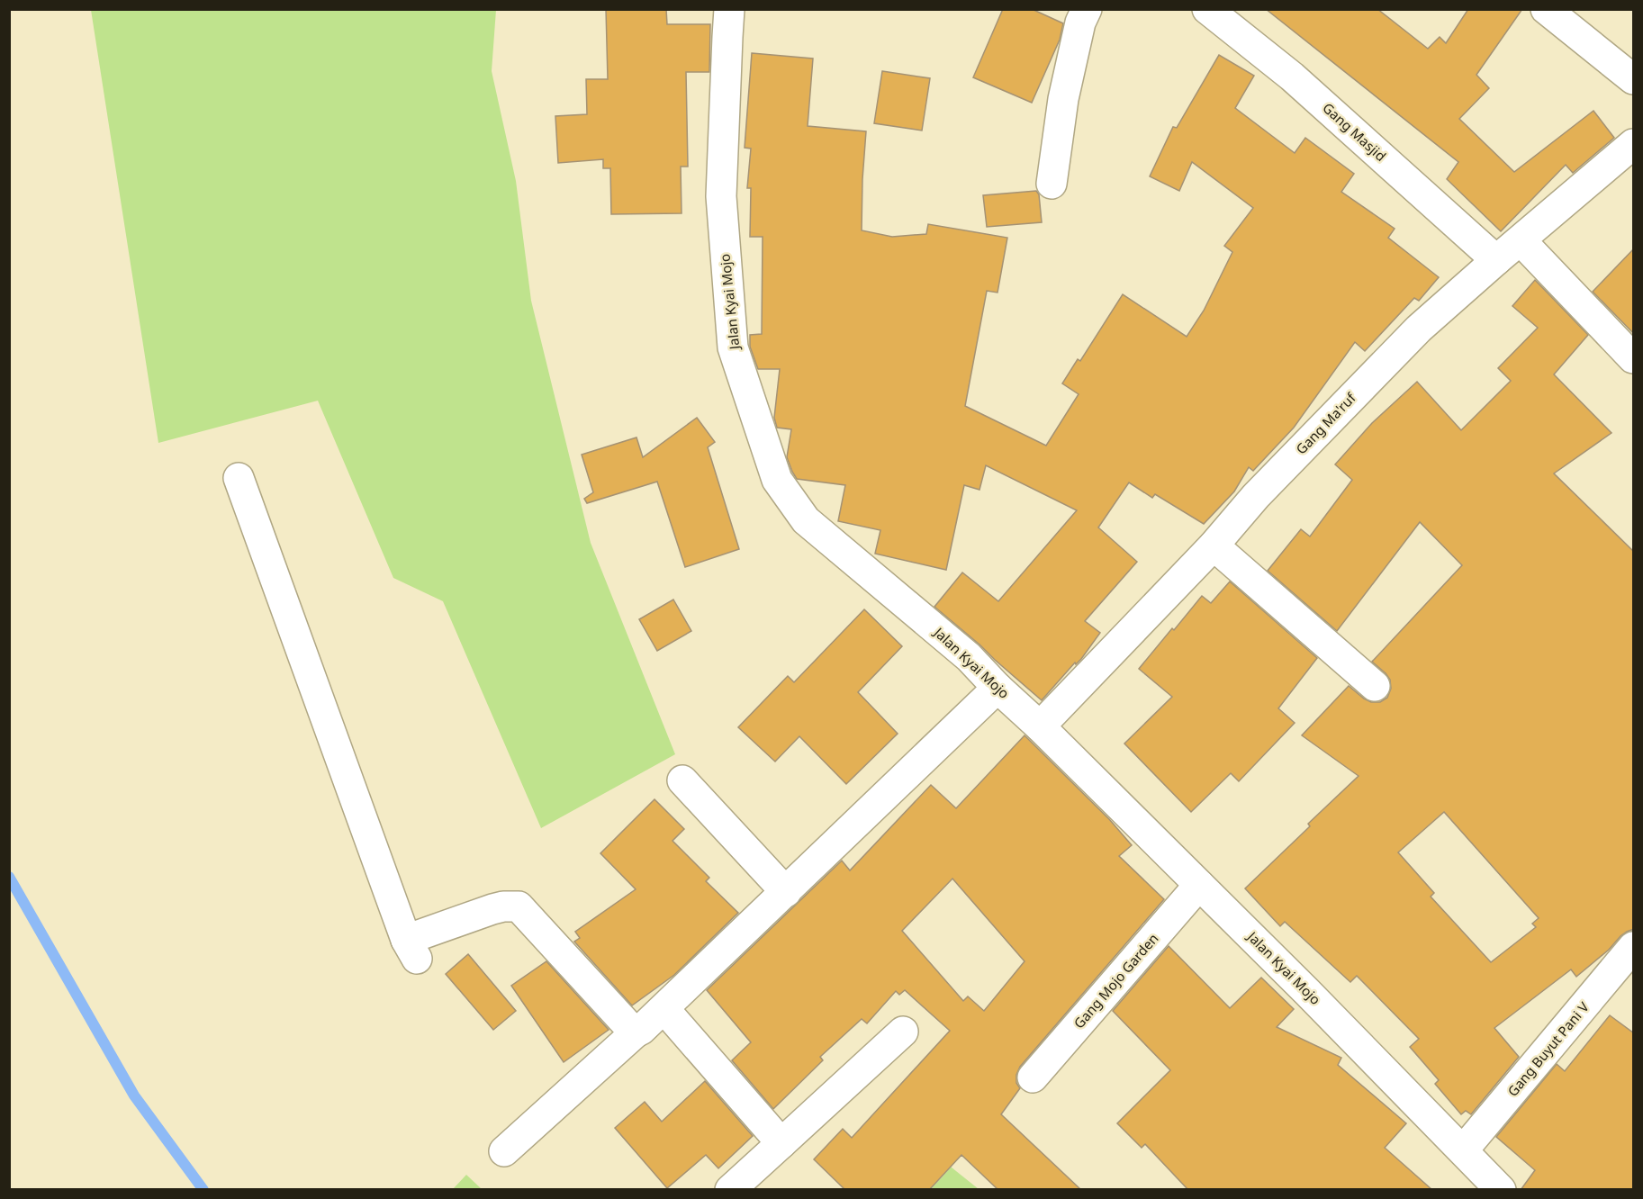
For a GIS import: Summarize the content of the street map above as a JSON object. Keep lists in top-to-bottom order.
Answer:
{
  "streets": {
    "street": [
      "Gang Masjid",
      "Jalan Kyai Mojo",
      "Gang Ma'ruf",
      "Gang Mojo Garden",
      "Gang Buyut Pani V"
    ]
  },
  "crossings": [
    ["Gang Masjid", "Gang Ma'ruf"],
    ["Jalan Kyai Mojo", "Gang Ma'ruf"],
    ["Jalan Kyai Mojo", "Gang Mojo Garden"],
    ["Jalan Kyai Mojo", "Gang Buyut Pani V"]
  ]
}
